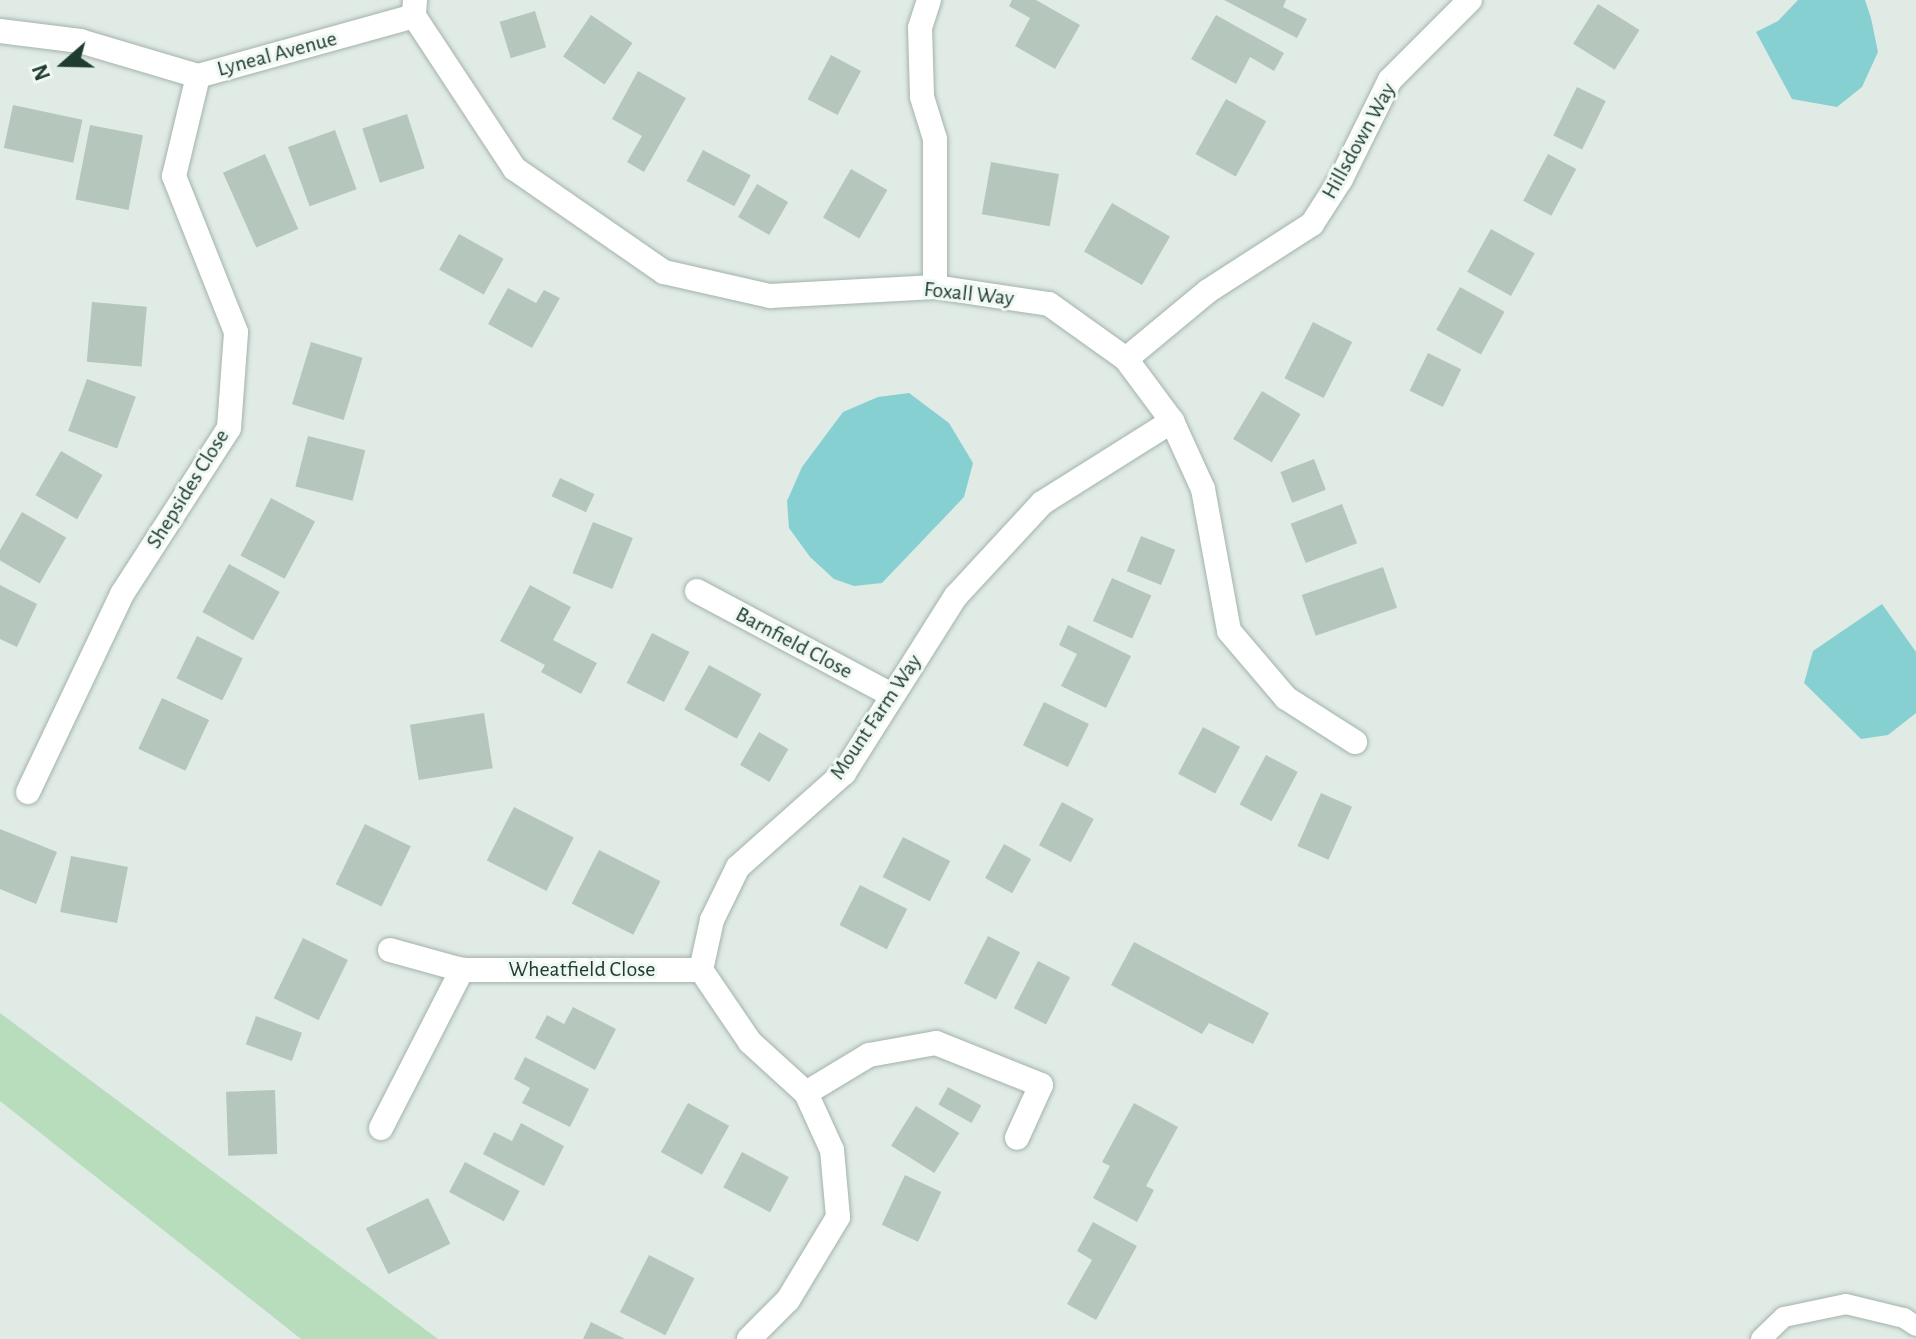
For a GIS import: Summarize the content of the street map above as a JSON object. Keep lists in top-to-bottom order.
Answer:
{
  "streets": {
    "street": [
      "Lyneal Avenue",
      "Hillsdown Way",
      "Foxall Way",
      "Shepsides Close",
      "Barnfield Close",
      "Mount Farm Way",
      "Wheatfield Close"
    ]
  },
  "crossings": [
    ["Lyneal Avenue", "Foxall Way"],
    ["Lyneal Avenue", "Shepsides Close"],
    ["Hillsdown Way", "Foxall Way"],
    ["Foxall Way", "Mount Farm Way"],
    ["Barnfield Close", "Mount Farm Way"],
    ["Mount Farm Way", "Wheatfield Close"]
  ],
  "north": "left"
}
